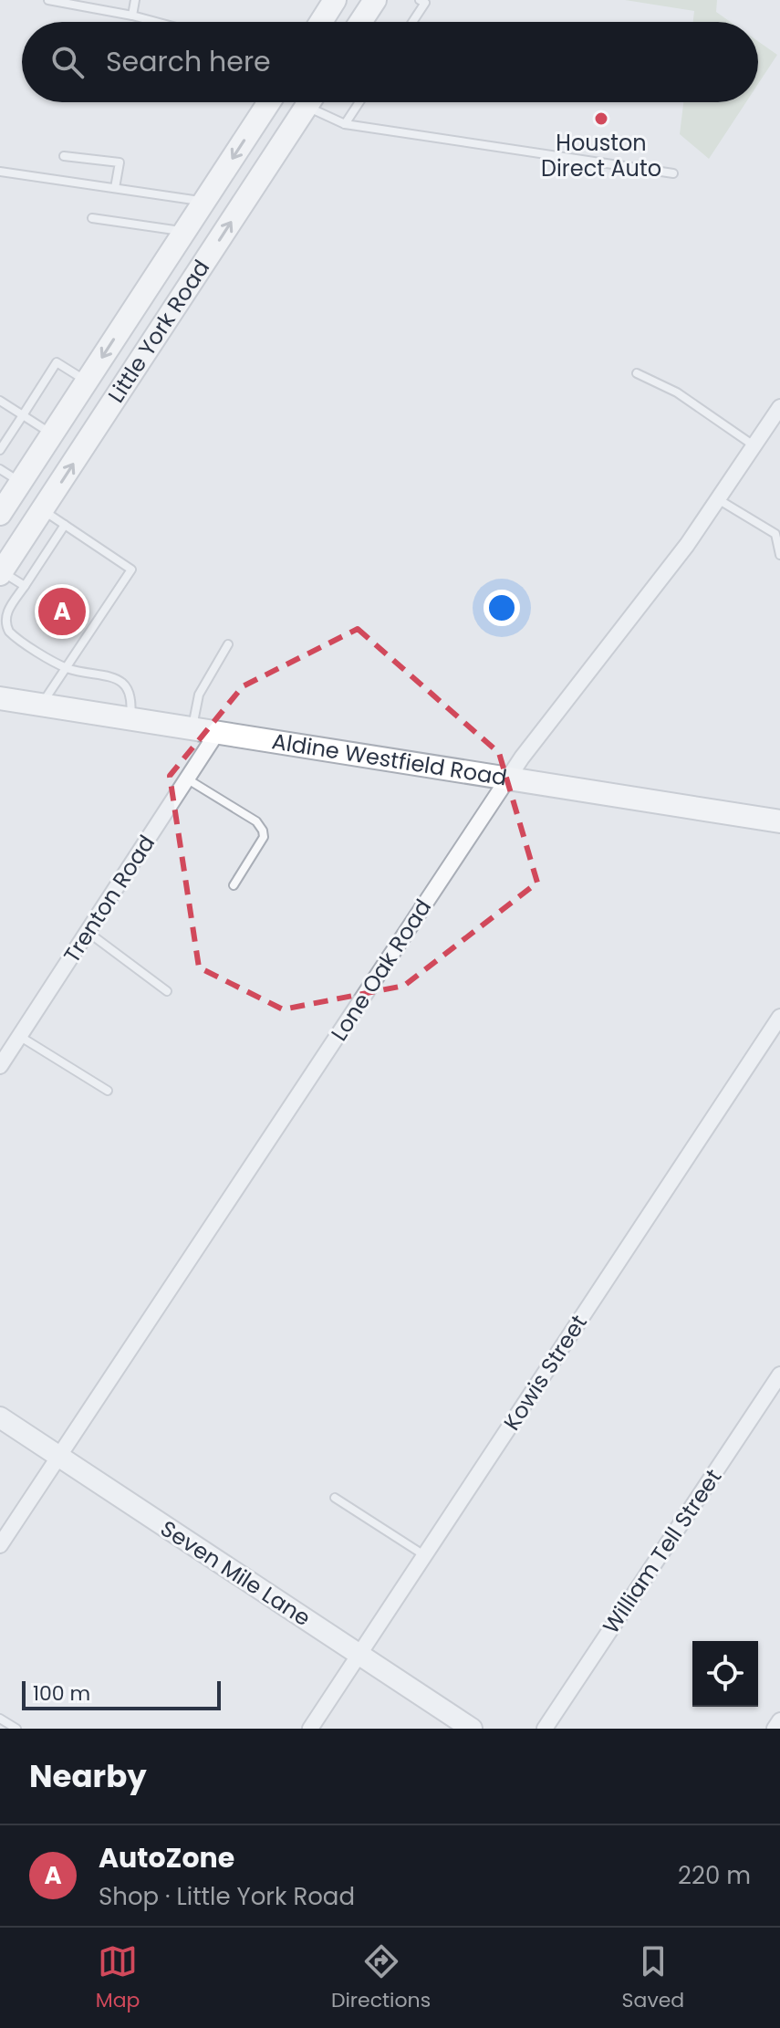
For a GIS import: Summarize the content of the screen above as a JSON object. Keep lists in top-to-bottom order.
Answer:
{
  "streets": {
    "main road": ["Little York Road", "Aldine Westfield Road"],
    "street": [
      "Trenton Road",
      "Lone Oak Road",
      "Kowis Street",
      "William Tell Street",
      "Seven Mile Lane"
    ]
  },
  "crossings": [
    ["Aldine Westfield Road", "Trenton Road"],
    ["Aldine Westfield Road", "Lone Oak Road"],
    ["Lone Oak Road", "Seven Mile Lane"],
    ["Kowis Street", "Seven Mile Lane"]
  ],
  "places": ["Houston Direct Auto"],
  "scale_bar": "100 m",
  "page": {
    "search": "Search here",
    "pins": "A",
    "scale": "100 m",
    "heading": "Nearby",
    "list": [
      {
        "mark": "A",
        "name": "AutoZone",
        "note": "Shop · Little York Road",
        "value": "220 m"
      }
    ],
    "nav": ["Map", "Directions", "Saved"]
  }
}
